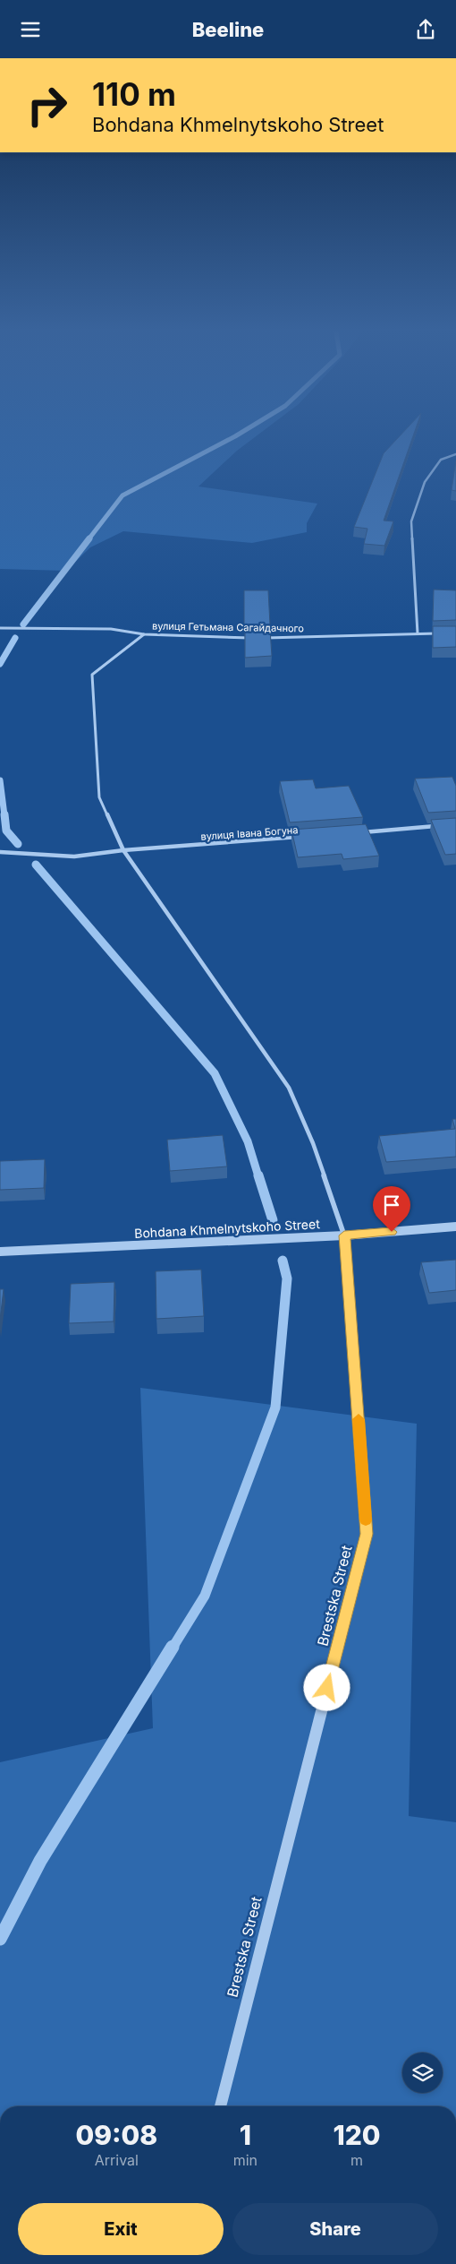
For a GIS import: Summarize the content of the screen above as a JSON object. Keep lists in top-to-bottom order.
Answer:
{
  "streets": {
    "street": [
      "вулиця Гетьмана Сагайдачного",
      "вулиця Івана Богуна",
      "Bohdana Khmelnytskoho Street",
      "Brestska Street"
    ]
  },
  "crossings": [
    ["Bohdana Khmelnytskoho Street", "Brestska Street"]
  ],
  "page": {
    "header": "Beeline",
    "turn": ["110 m", "Bohdana Khmelnytskoho Street"],
    "eta": [
      "09:08",
      "Arrival",
      "1",
      "min",
      "120",
      "m"
    ],
    "buttons": ["Exit", "Share"]
  }
}
